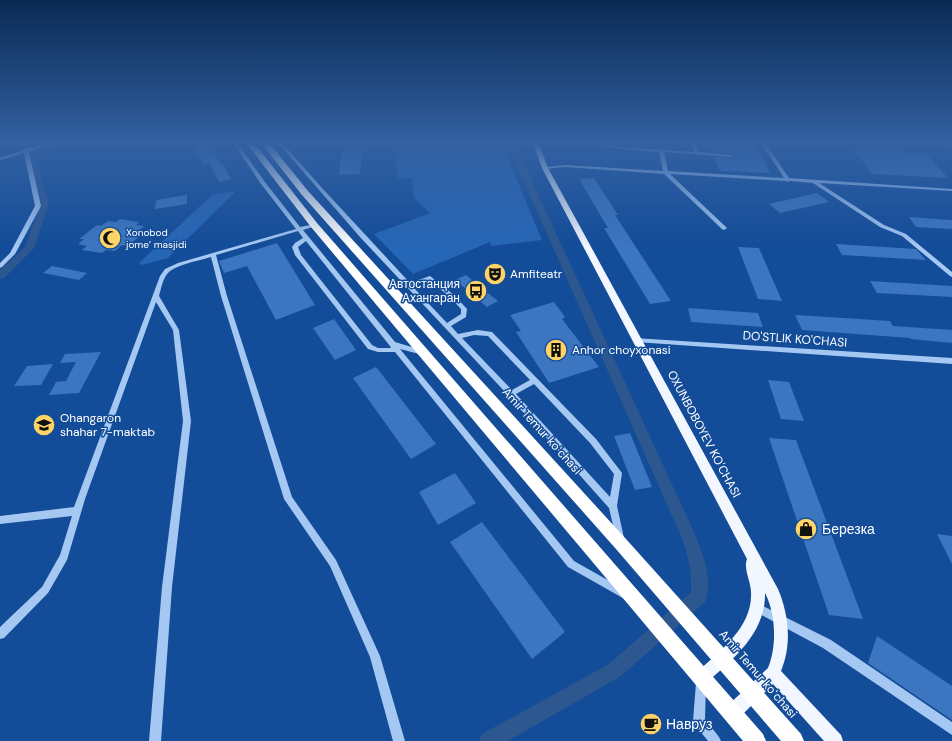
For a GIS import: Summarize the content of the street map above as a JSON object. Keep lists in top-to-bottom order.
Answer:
{
  "streets": {
    "highway": ["Amir Temur koʻchasi"],
    "main road": ["OXUNBOBOYEV KO'CHASI"],
    "street": ["DO'STLIK KO'CHASI"]
  },
  "crossings": [
    ["DO'STLIK KO'CHASI", "OXUNBOBOYEV KO'CHASI"],
    ["Amir Temur koʻchasi", "OXUNBOBOYEV KO'CHASI"]
  ],
  "places": {
    "mosque": ["Xonobod jome’ masjidi"],
    "theatre": ["Amfiteatr"],
    "bus stop": ["Автостанция Ахангаран"],
    "building": ["Anhor choyxonasi"],
    "school or university": ["Ohangaron shahar 7-maktab"],
    "shop": ["Березка"],
    "cafe": ["Навруз"]
  }
}
